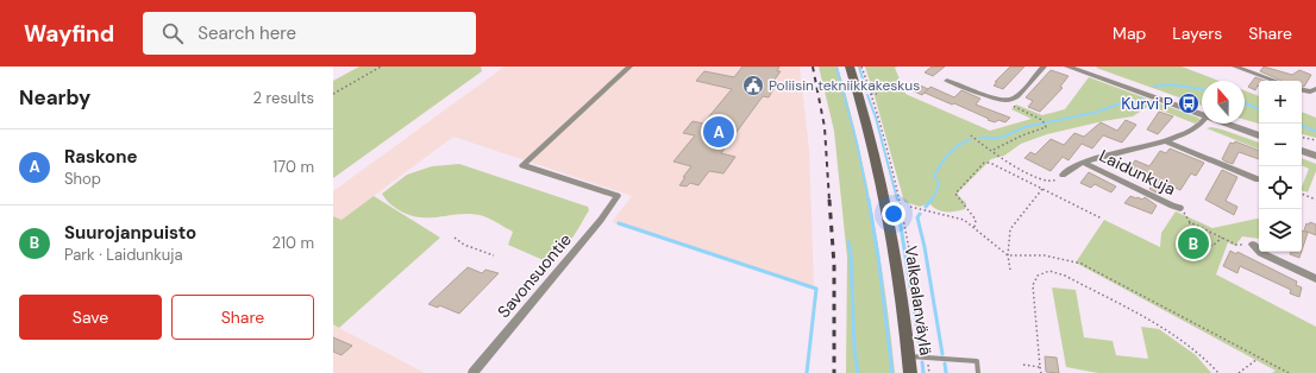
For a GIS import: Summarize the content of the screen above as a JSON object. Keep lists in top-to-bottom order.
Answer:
{
  "streets": {
    "main road": ["Valkealanväylä"],
    "street": ["Laidunkuja", "Savonsuontie"]
  },
  "places": {
    "public building": ["Poliisin tekniikkakeskus"],
    "bus stop": ["Kurvi P"]
  },
  "north": "top",
  "page": {
    "header": "Wayfind",
    "search": "Search here",
    "nav": ["Map", "Layers", "Share"],
    "heading": ["Nearby", "2 results"],
    "map_buttons": ["+", "−"],
    "pins": ["A", "B"],
    "list": [
      {
        "mark": "A",
        "name": "Raskone",
        "note": "Shop",
        "value": "170 m"
      },
      {
        "mark": "B",
        "name": "Suurojanpuisto",
        "note": "Park · Laidunkuja",
        "value": "210 m"
      }
    ],
    "buttons": ["Save", "Share"]
  }
}
